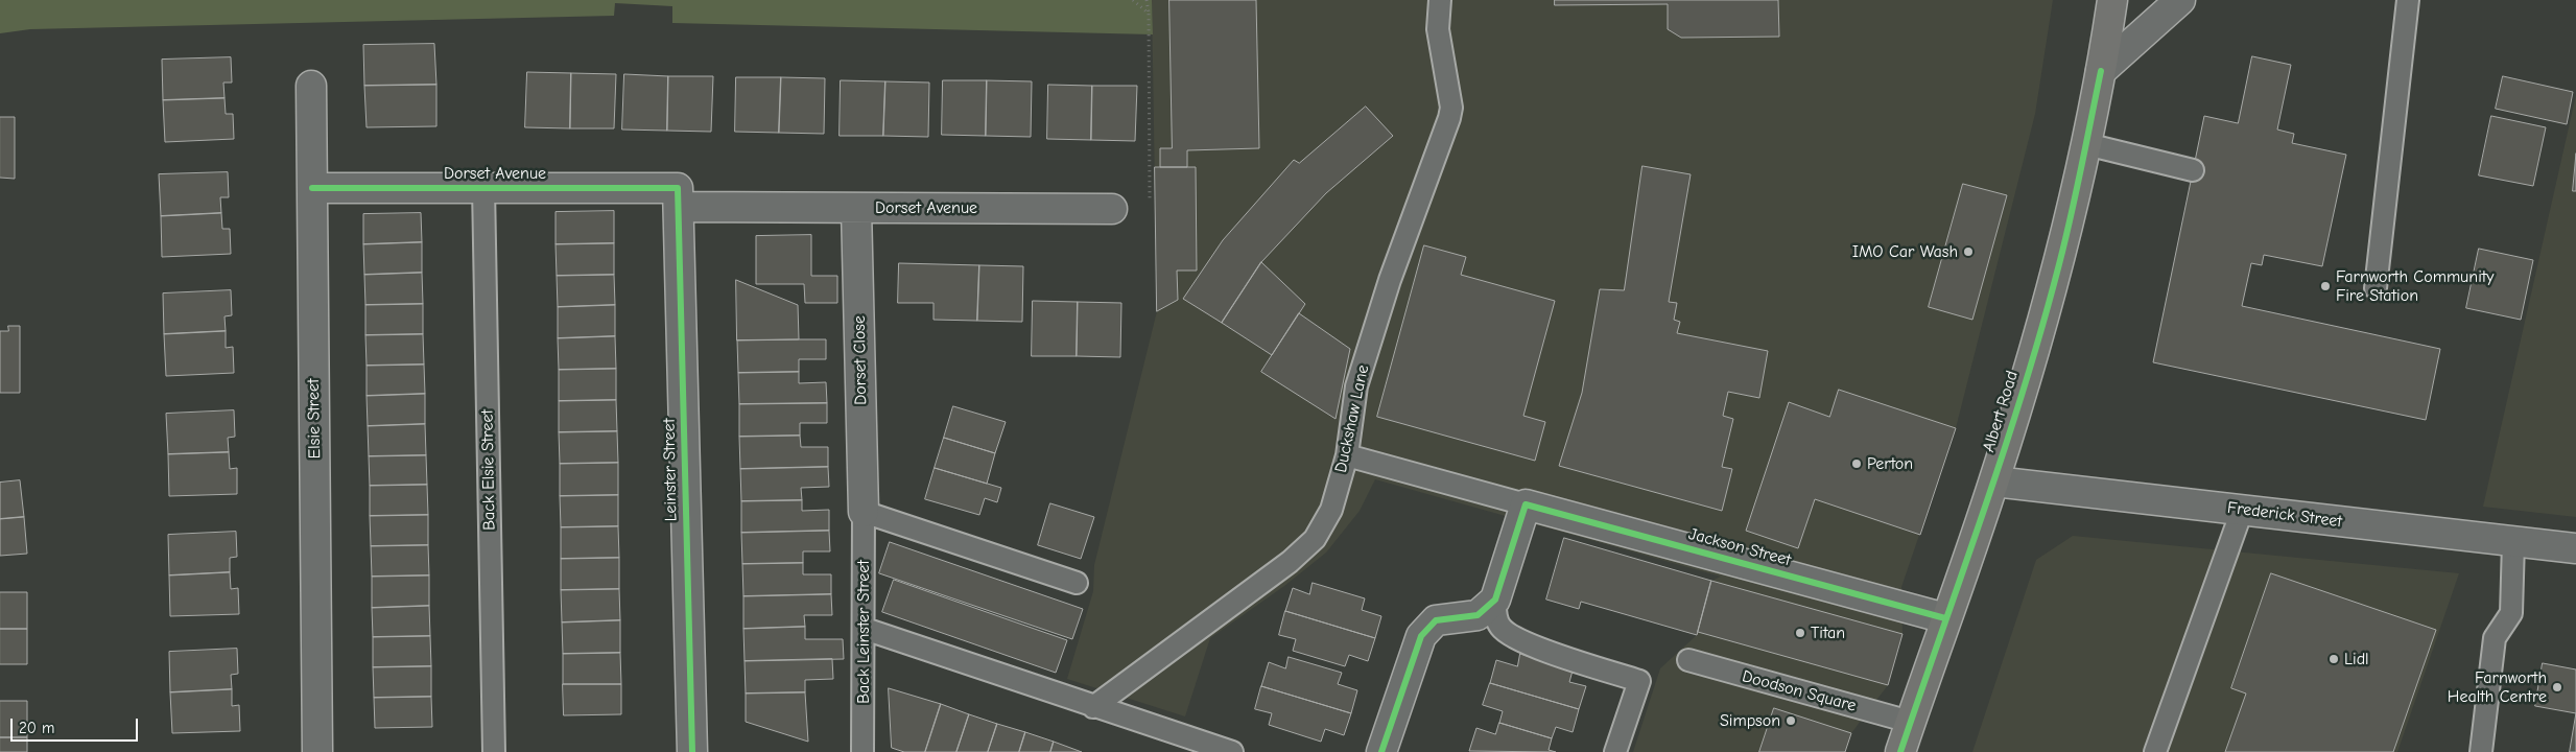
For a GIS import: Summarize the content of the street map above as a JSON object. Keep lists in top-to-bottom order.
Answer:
{
  "streets": {
    "main road": ["Albert Road"],
    "street": [
      "Dorset Avenue",
      "Dorset Close",
      "Elsie Street",
      "Leinster Street",
      "Frederick Street",
      "Jackson Street"
    ],
    "lane": [
      "Duckshaw Lane",
      "Back Elsie Street",
      "Back Leinster Street",
      "Doodson Square"
    ]
  },
  "crossings": [
    ["Dorset Avenue", "Dorset Close"],
    ["Dorset Avenue", "Elsie Street"],
    ["Dorset Avenue", "Back Elsie Street"],
    ["Dorset Avenue", "Leinster Street"],
    ["Dorset Close", "Back Leinster Street"],
    ["Albert Road", "Frederick Street"],
    ["Albert Road", "Jackson Street"],
    ["Albert Road", "Doodson Square"],
    ["Duckshaw Lane", "Jackson Street"]
  ],
  "places": [
    "IMO Car Wash",
    "Farnworth Community Fire Station",
    "Perton",
    "Titan",
    "Lidl",
    "Farnworth Health Centre",
    "Simpson"
  ],
  "scale_bar": "20 m"
}
